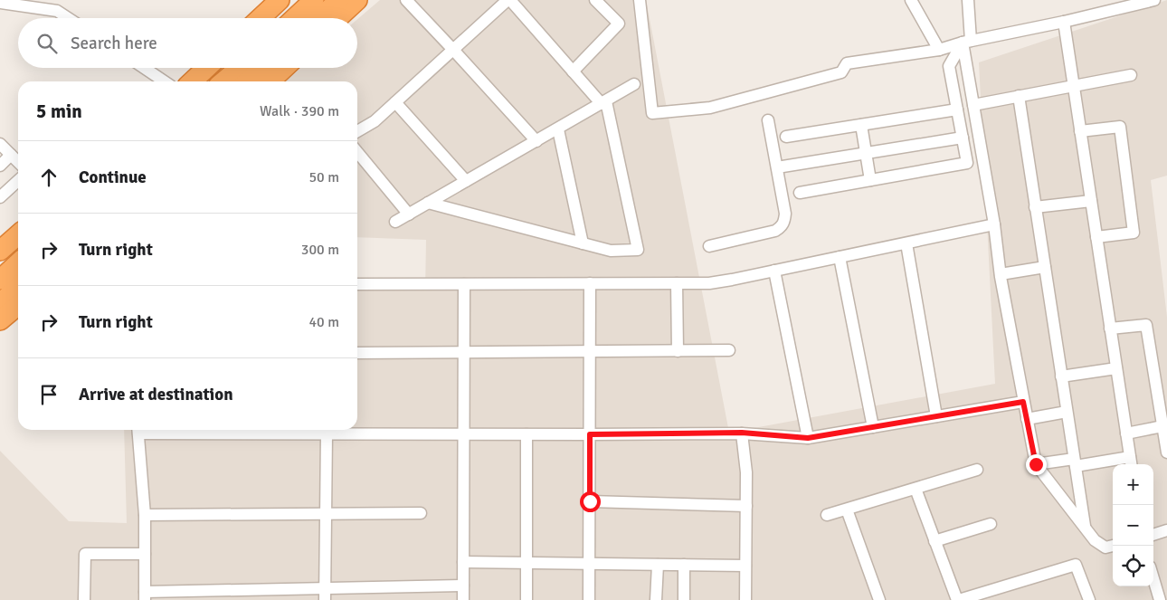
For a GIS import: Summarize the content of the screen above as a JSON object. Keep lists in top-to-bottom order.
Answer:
{
  "page": {
    "search": "Search here",
    "heading": ["5 min", "Walk · 390 m"],
    "list": [
      ["Continue", "50 m"],
      ["Turn right", "300 m"],
      ["Turn right", "40 m"],
      "Arrive at destination"
    ],
    "map_buttons": ["+", "−"]
  }
}
